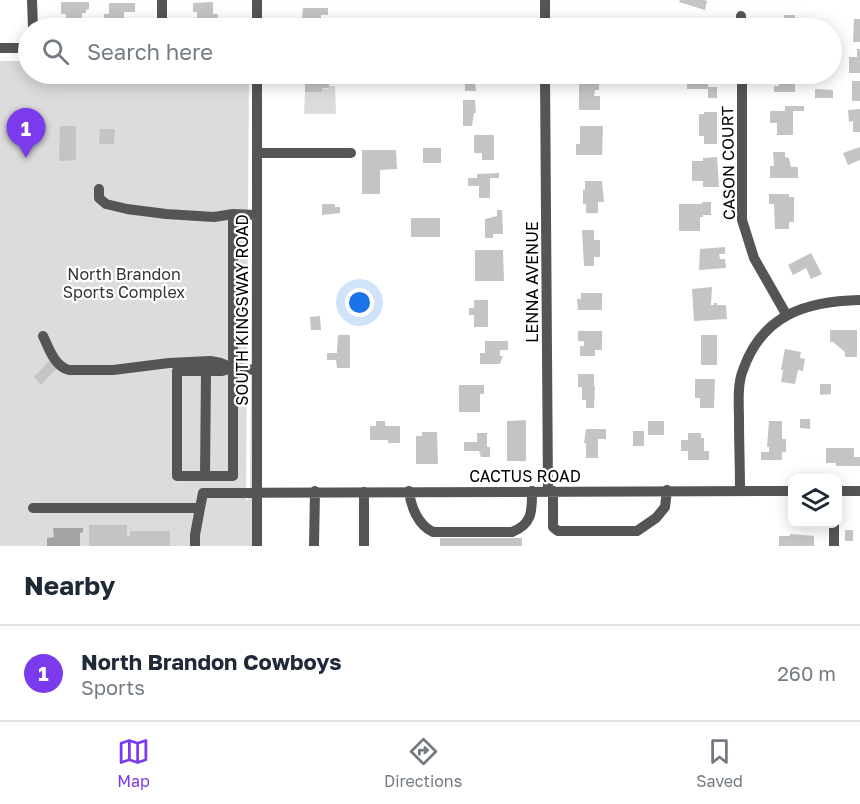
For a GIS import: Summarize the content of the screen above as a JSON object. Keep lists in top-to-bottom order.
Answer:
{
  "streets": {
    "street": [
      "CASON COURT",
      "LENNA AVENUE",
      "SOUTH KINGSWAY ROAD",
      "CACTUS ROAD"
    ]
  },
  "crossings": [
    ["LENNA AVENUE", "CACTUS ROAD"],
    ["SOUTH KINGSWAY ROAD", "CACTUS ROAD"]
  ],
  "parks": ["North Brandon Sports Complex"],
  "page": {
    "search": "Search here",
    "pins": "1",
    "heading": "Nearby",
    "list": [
      {
        "mark": "1",
        "name": "North Brandon Cowboys",
        "note": "Sports",
        "value": "260 m"
      }
    ],
    "nav": ["Map", "Directions", "Saved"]
  }
}
